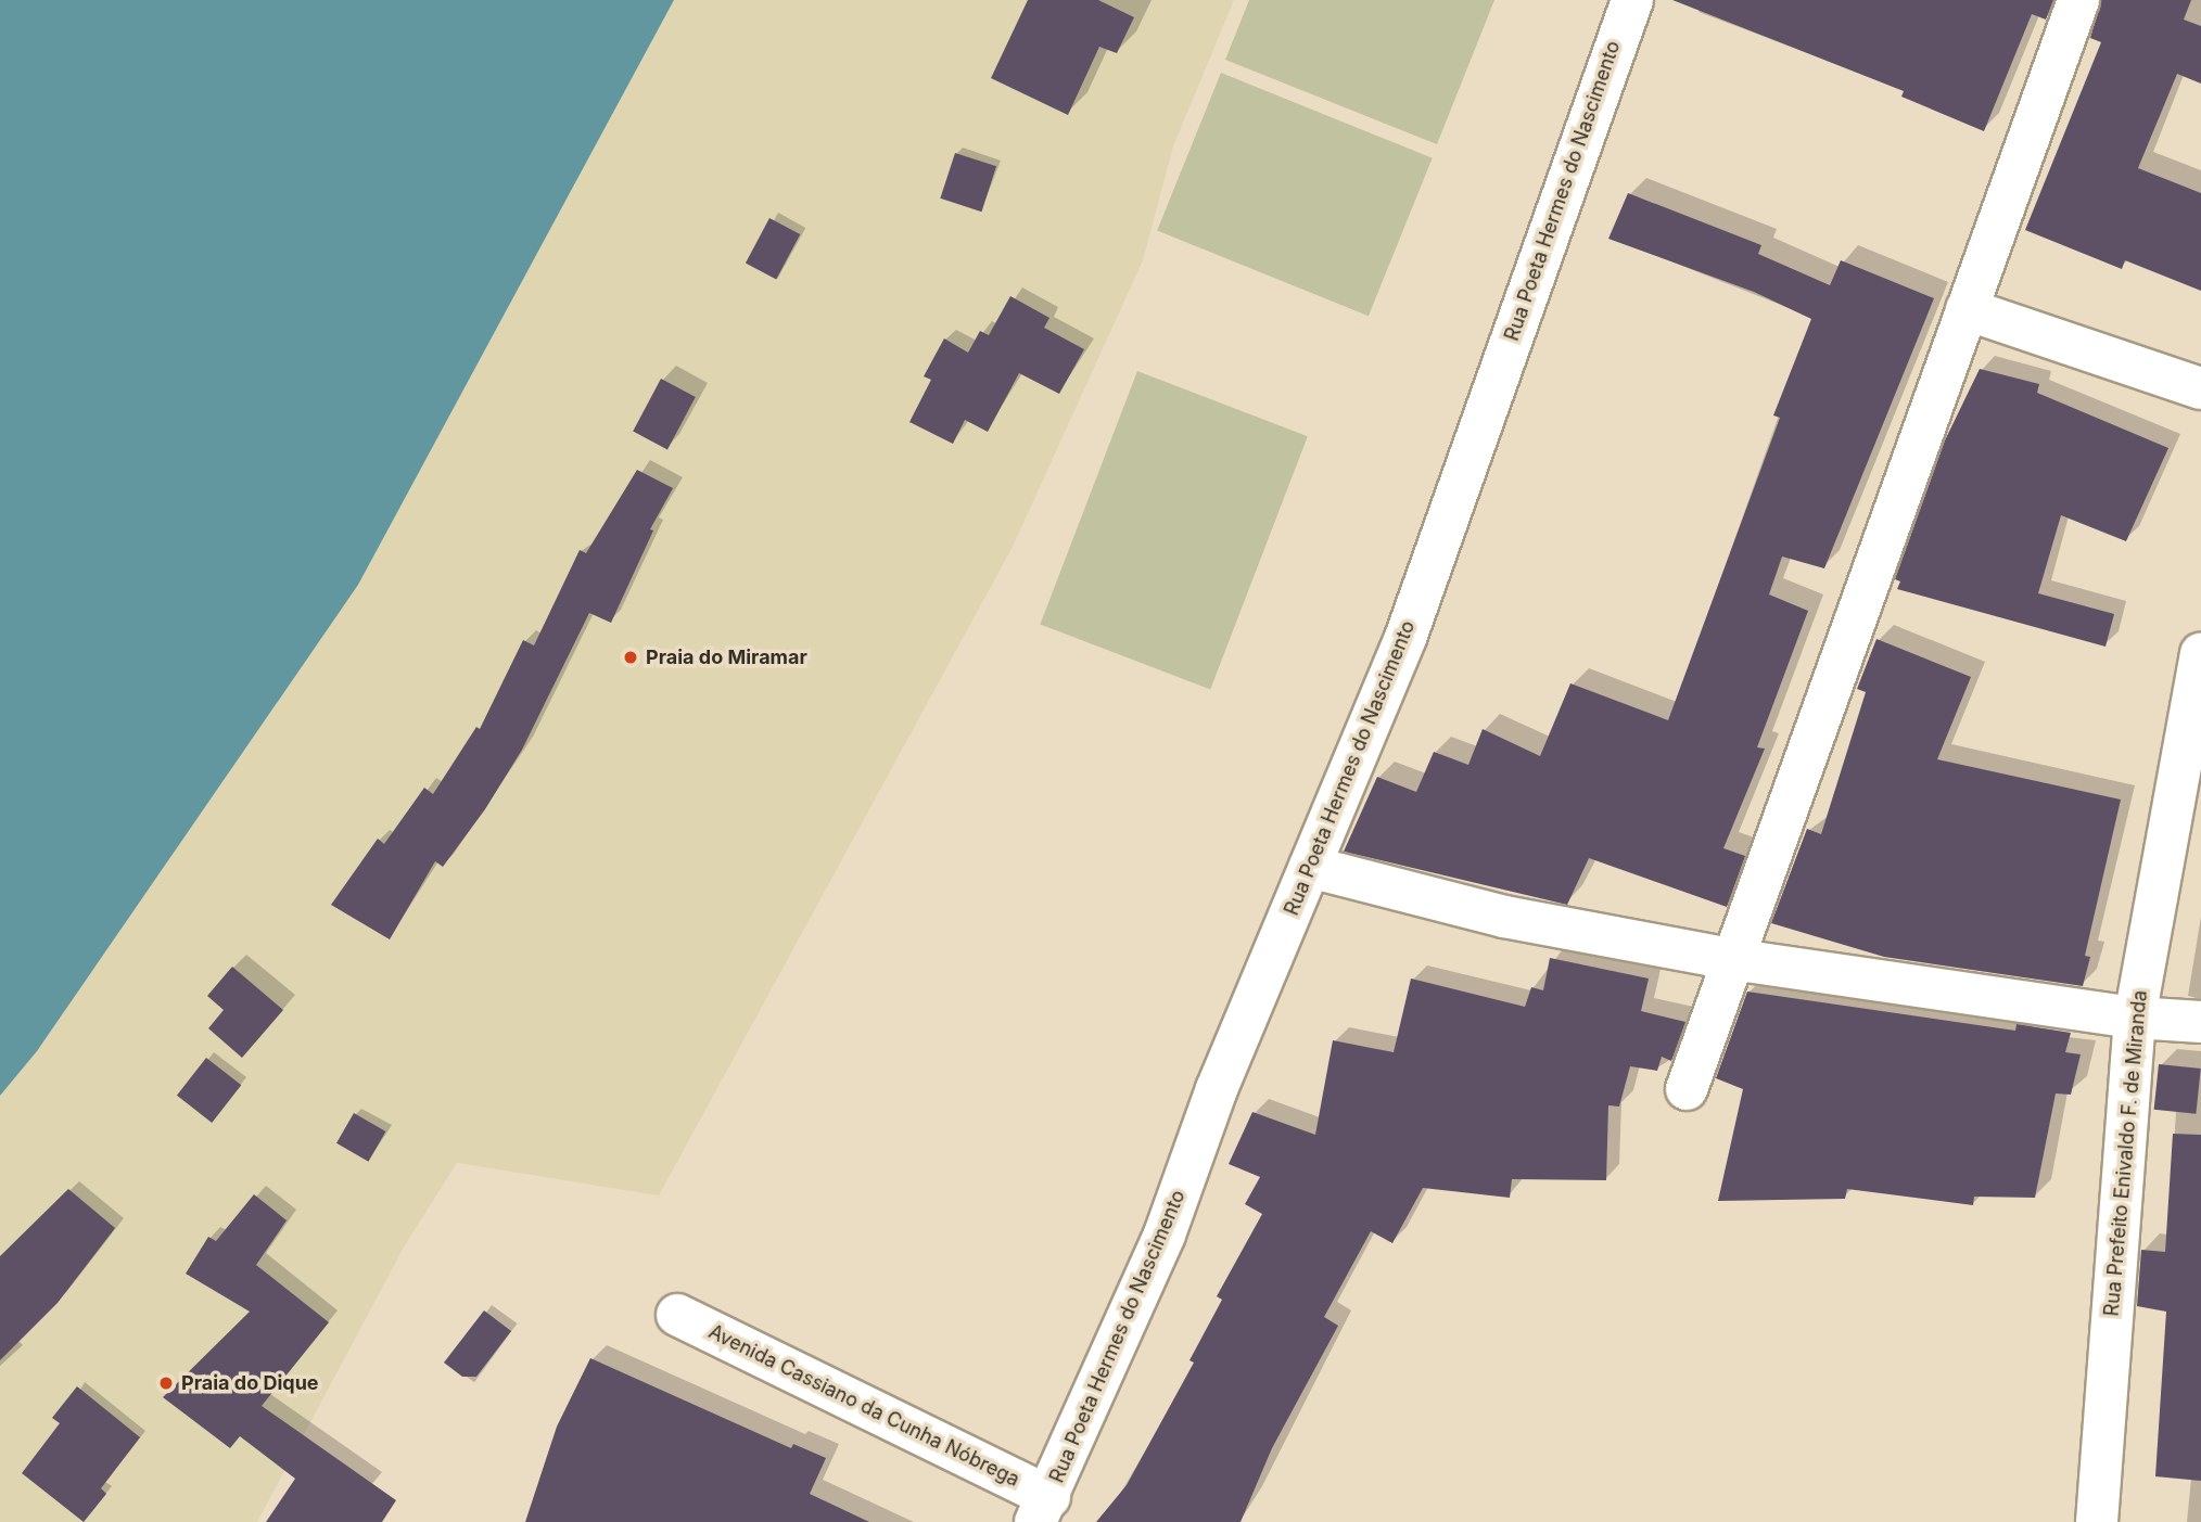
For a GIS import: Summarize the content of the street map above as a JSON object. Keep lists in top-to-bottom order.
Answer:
{
  "streets": {
    "street": ["Rua Poeta Hermes do Nascimento", "Rua Prefeito Enivaldo F. de Miranda", "Avenida Cassiano da Cunha Nóbrega"]
  },
  "crossings": [
    ["Rua Poeta Hermes do Nascimento", "Avenida Cassiano da Cunha Nóbrega"]
  ],
  "places": ["Praia do Miramar", "Praia do Dique"]
}
